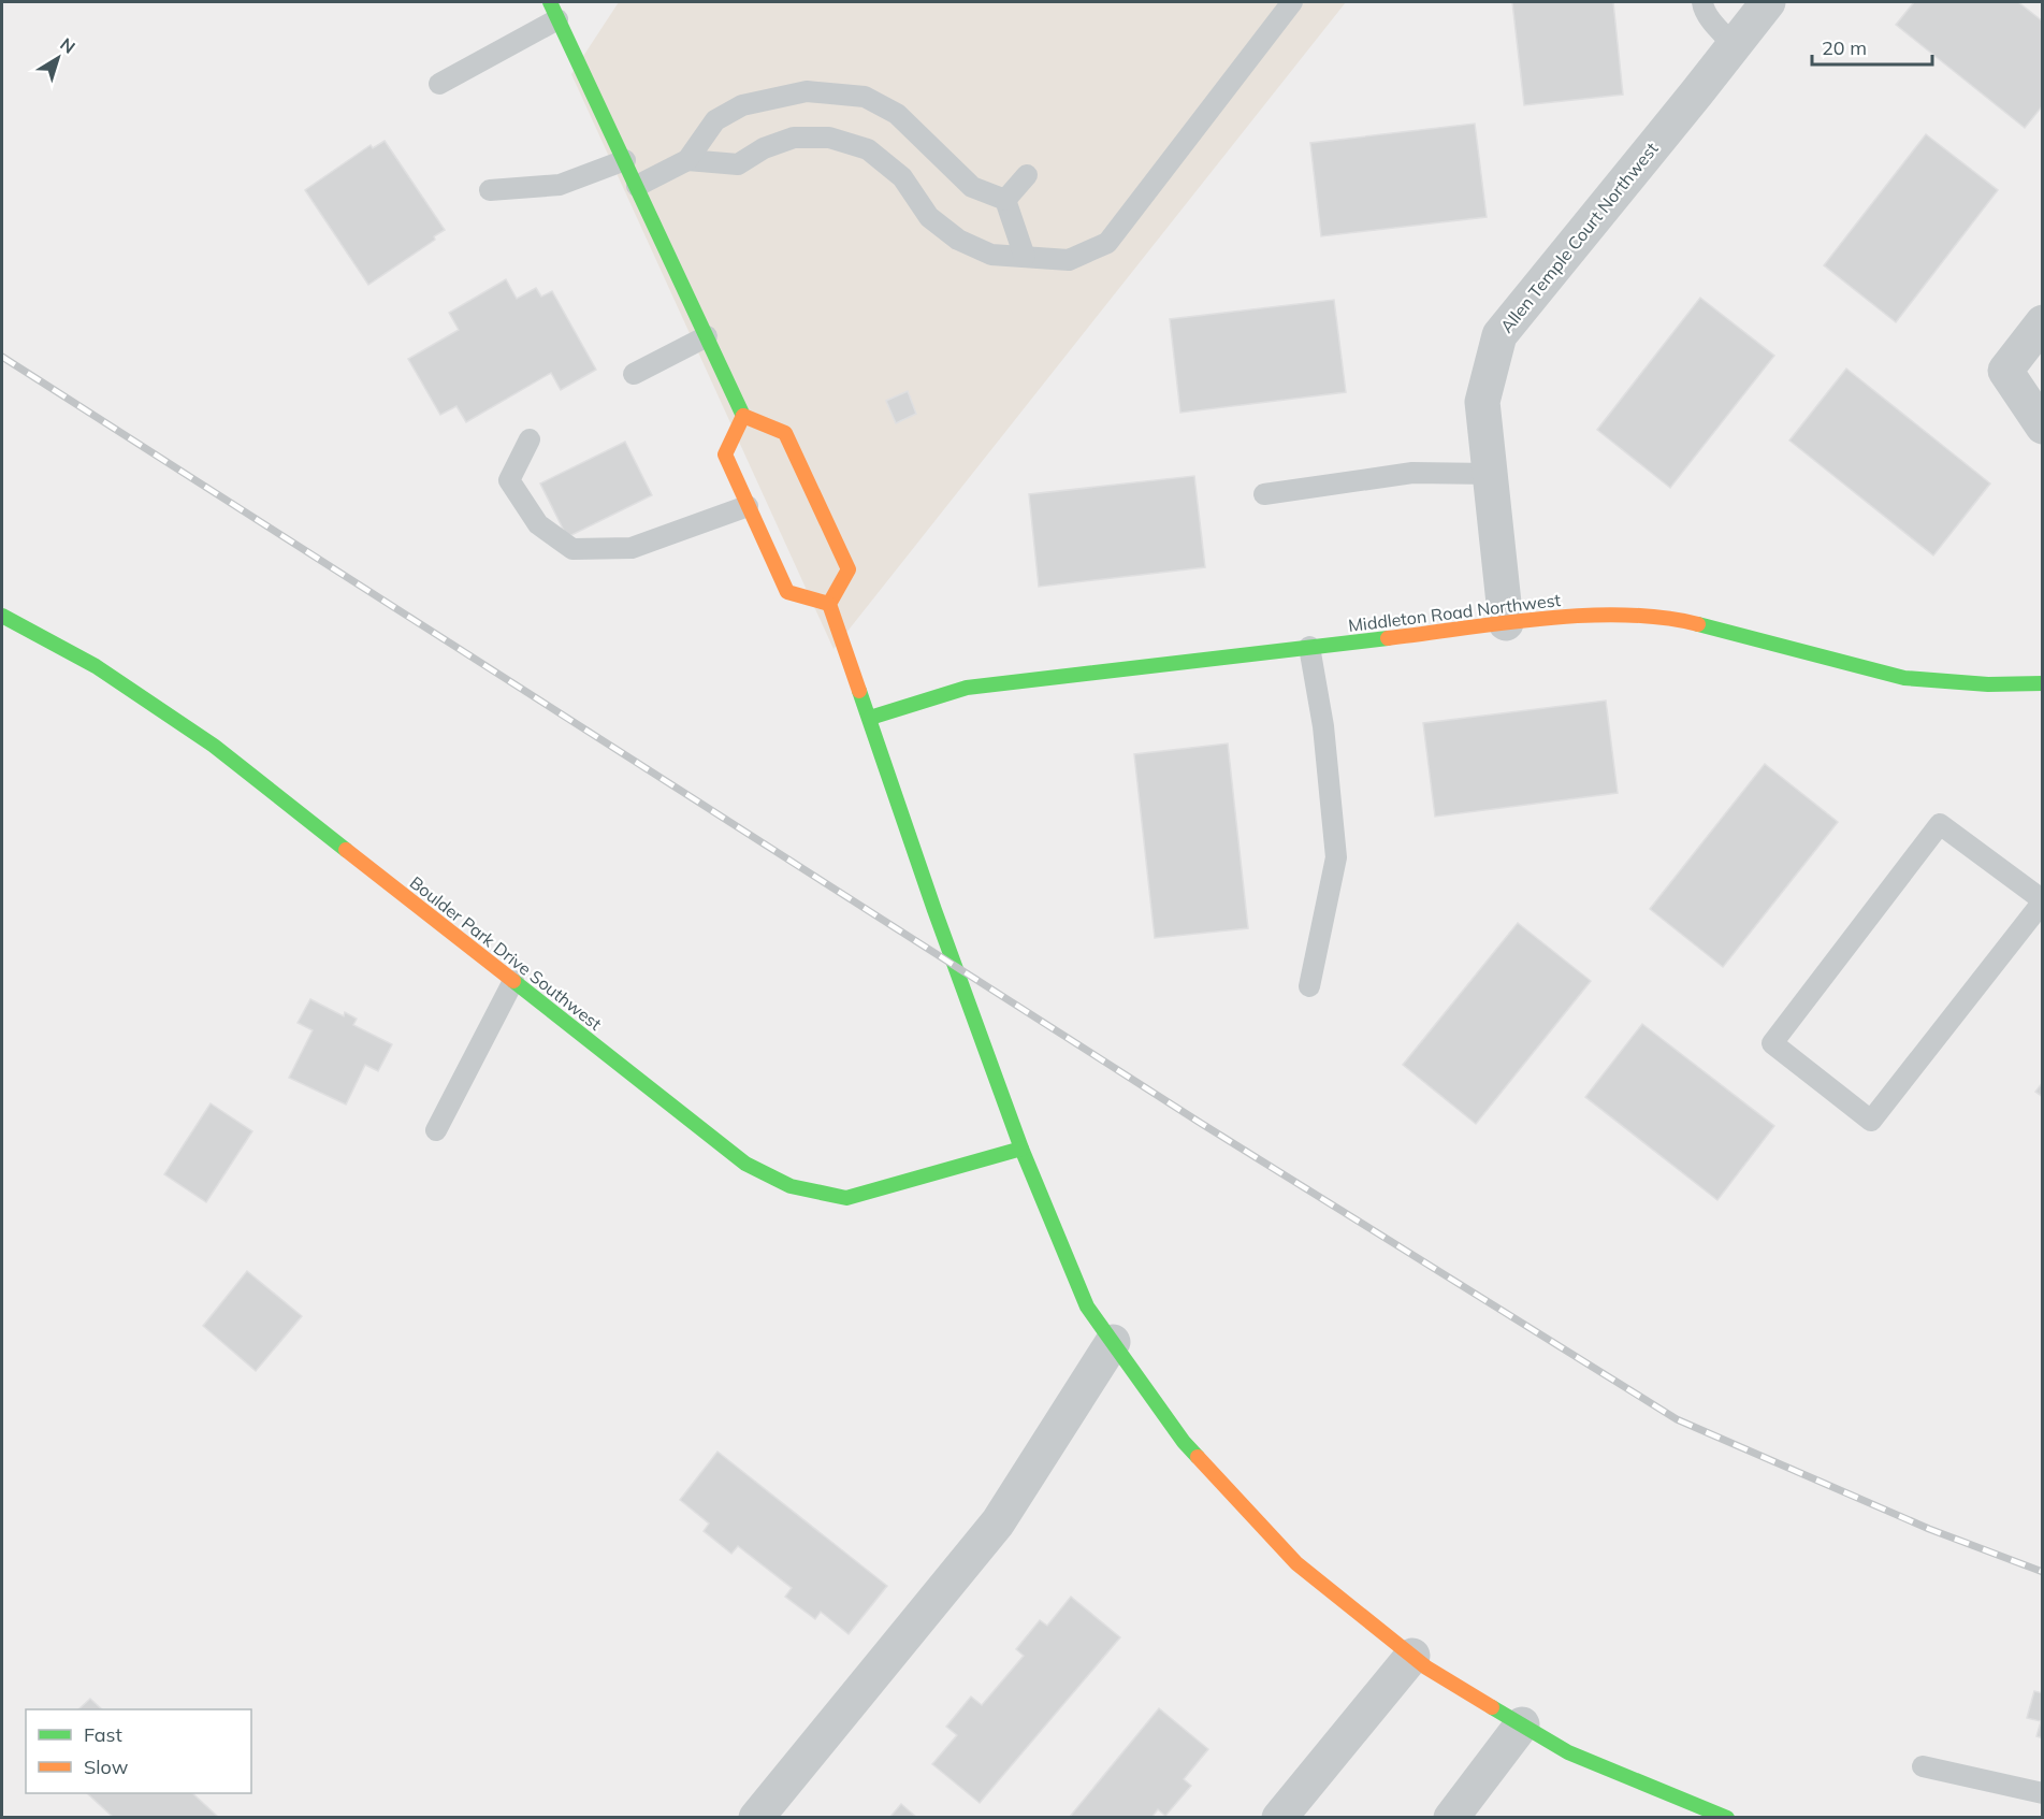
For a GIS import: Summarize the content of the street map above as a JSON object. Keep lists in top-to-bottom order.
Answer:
{
  "streets": {
    "main road": ["Middleton Road Northwest", "Boulder Park Drive Southwest"],
    "street": ["Allen Temple Court Northwest"]
  },
  "crossings": [
    ["Allen Temple Court Northwest", "Middleton Road Northwest"]
  ],
  "legend": ["Fast", "Slow"],
  "scale_bar": "20 m",
  "north": "top right"
}
